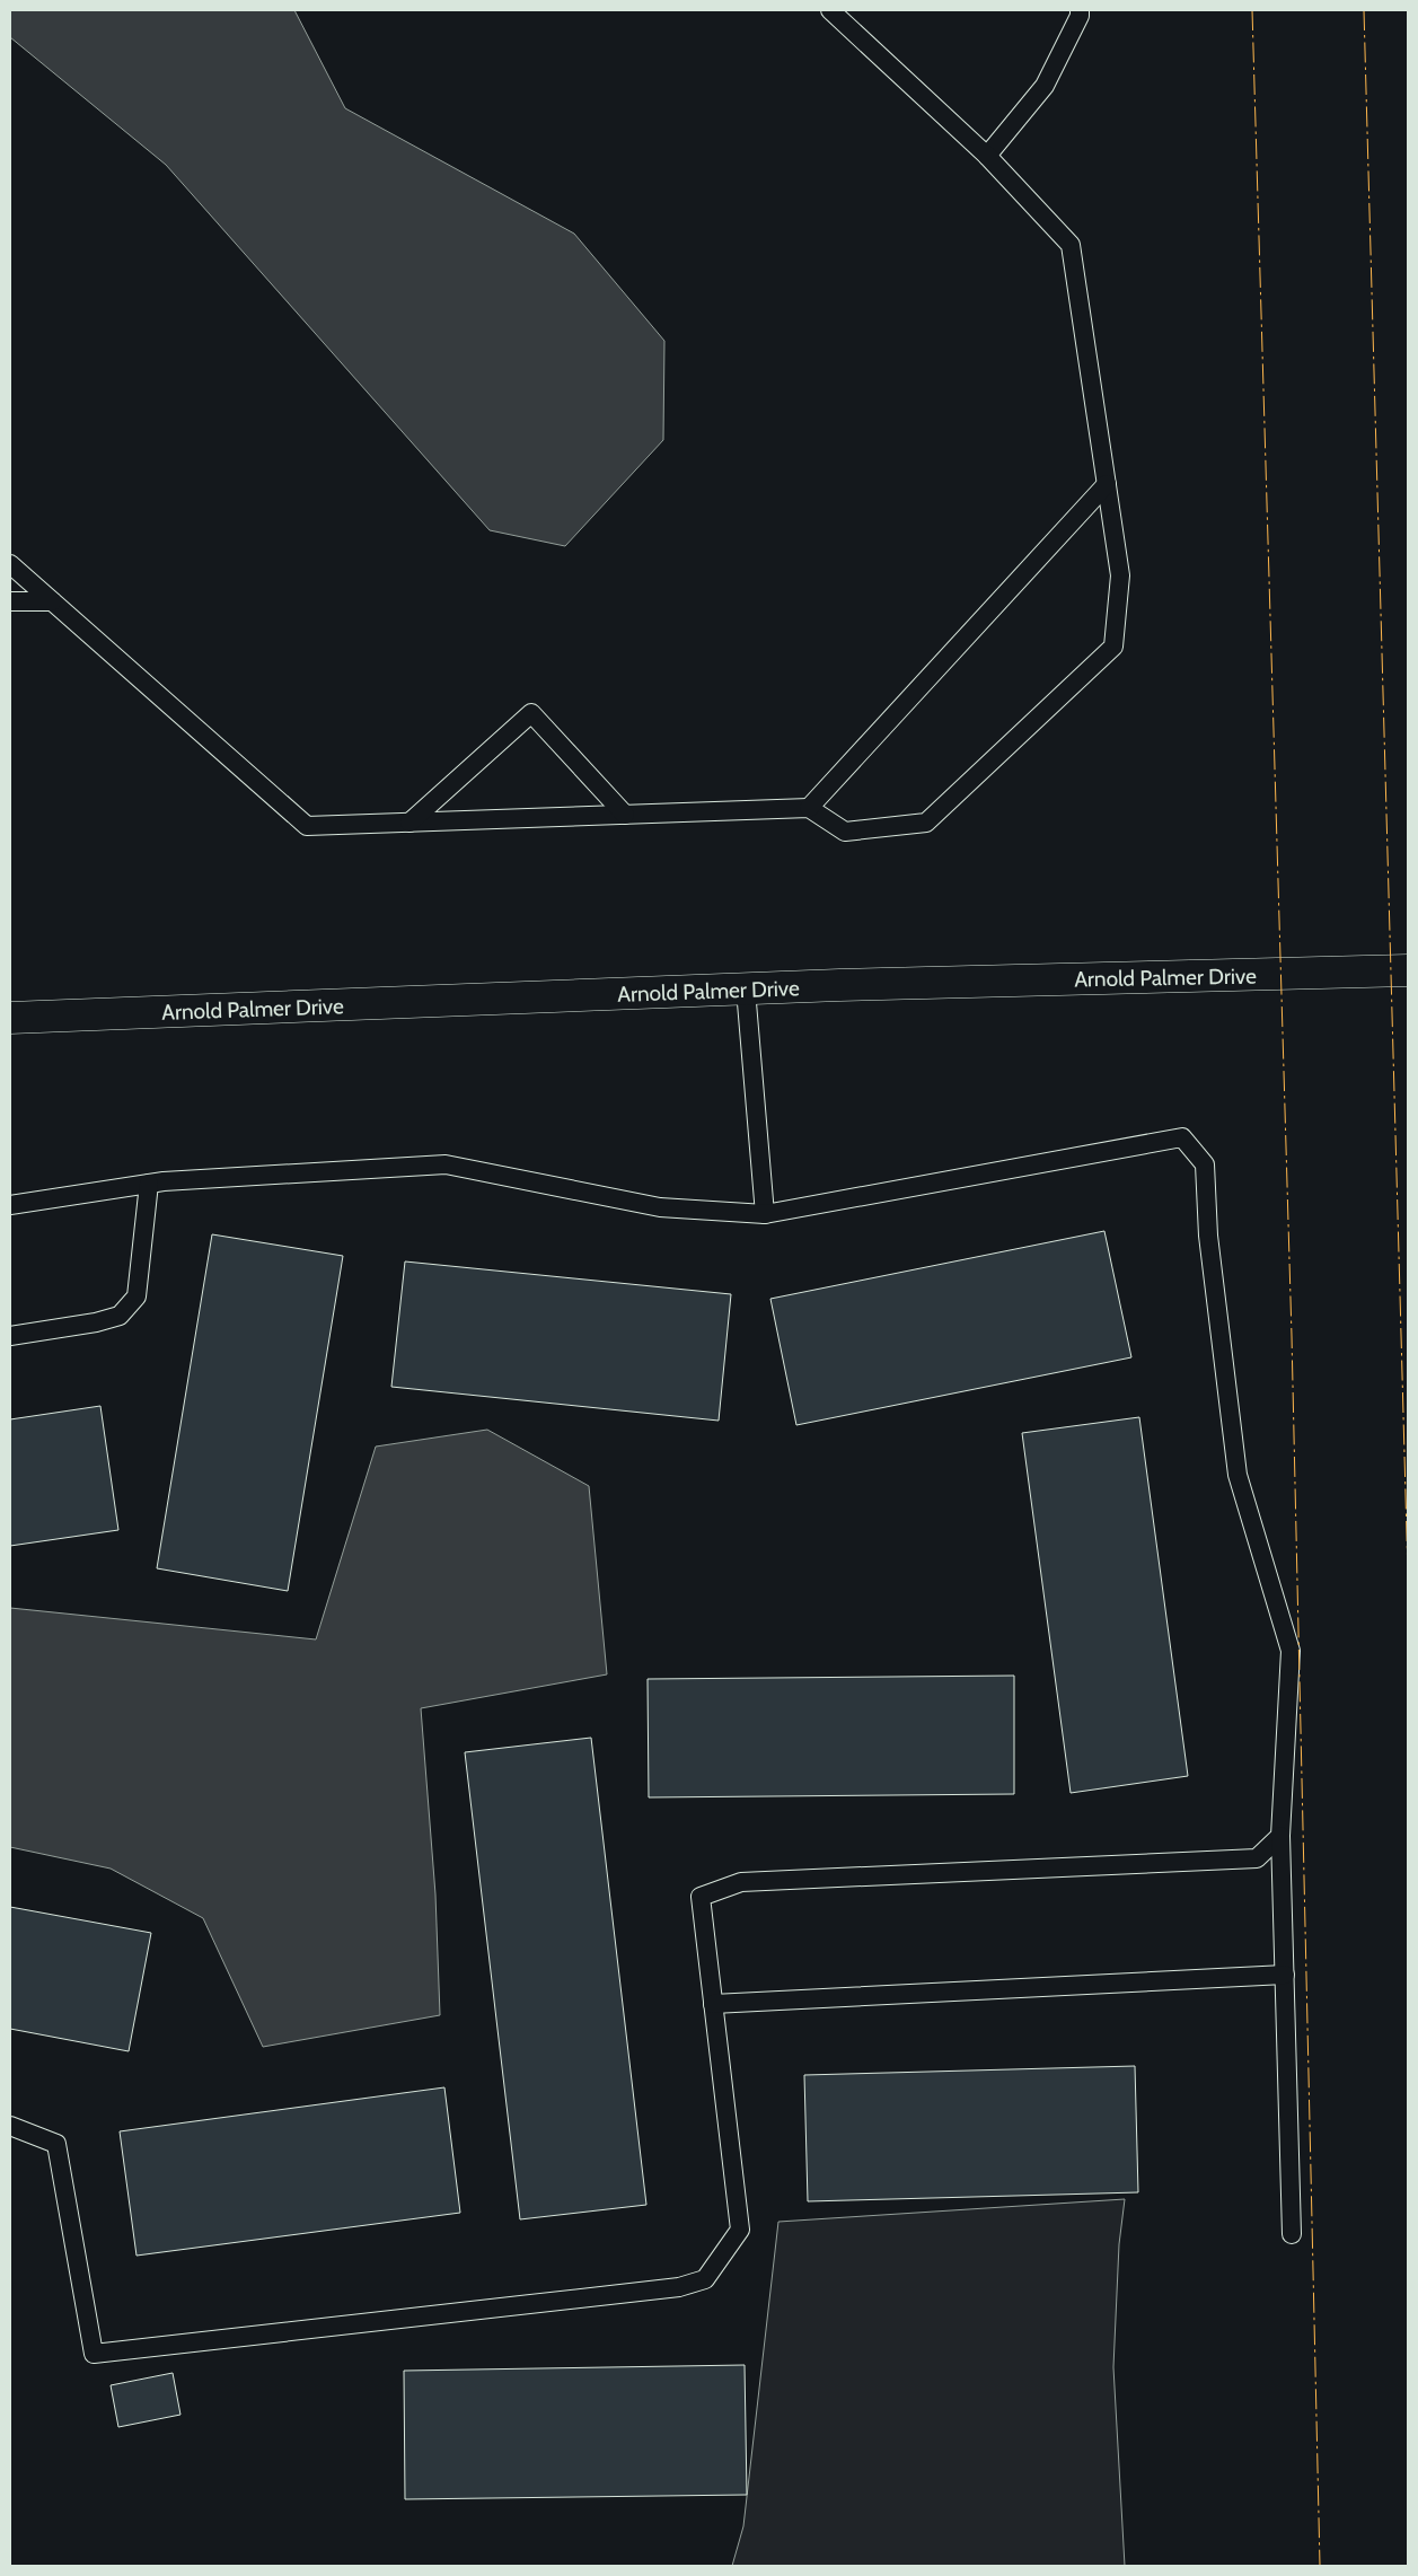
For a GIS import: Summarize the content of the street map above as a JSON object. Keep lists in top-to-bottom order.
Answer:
{
  "streets": {
    "street": ["Arnold Palmer Drive"]
  }
}
